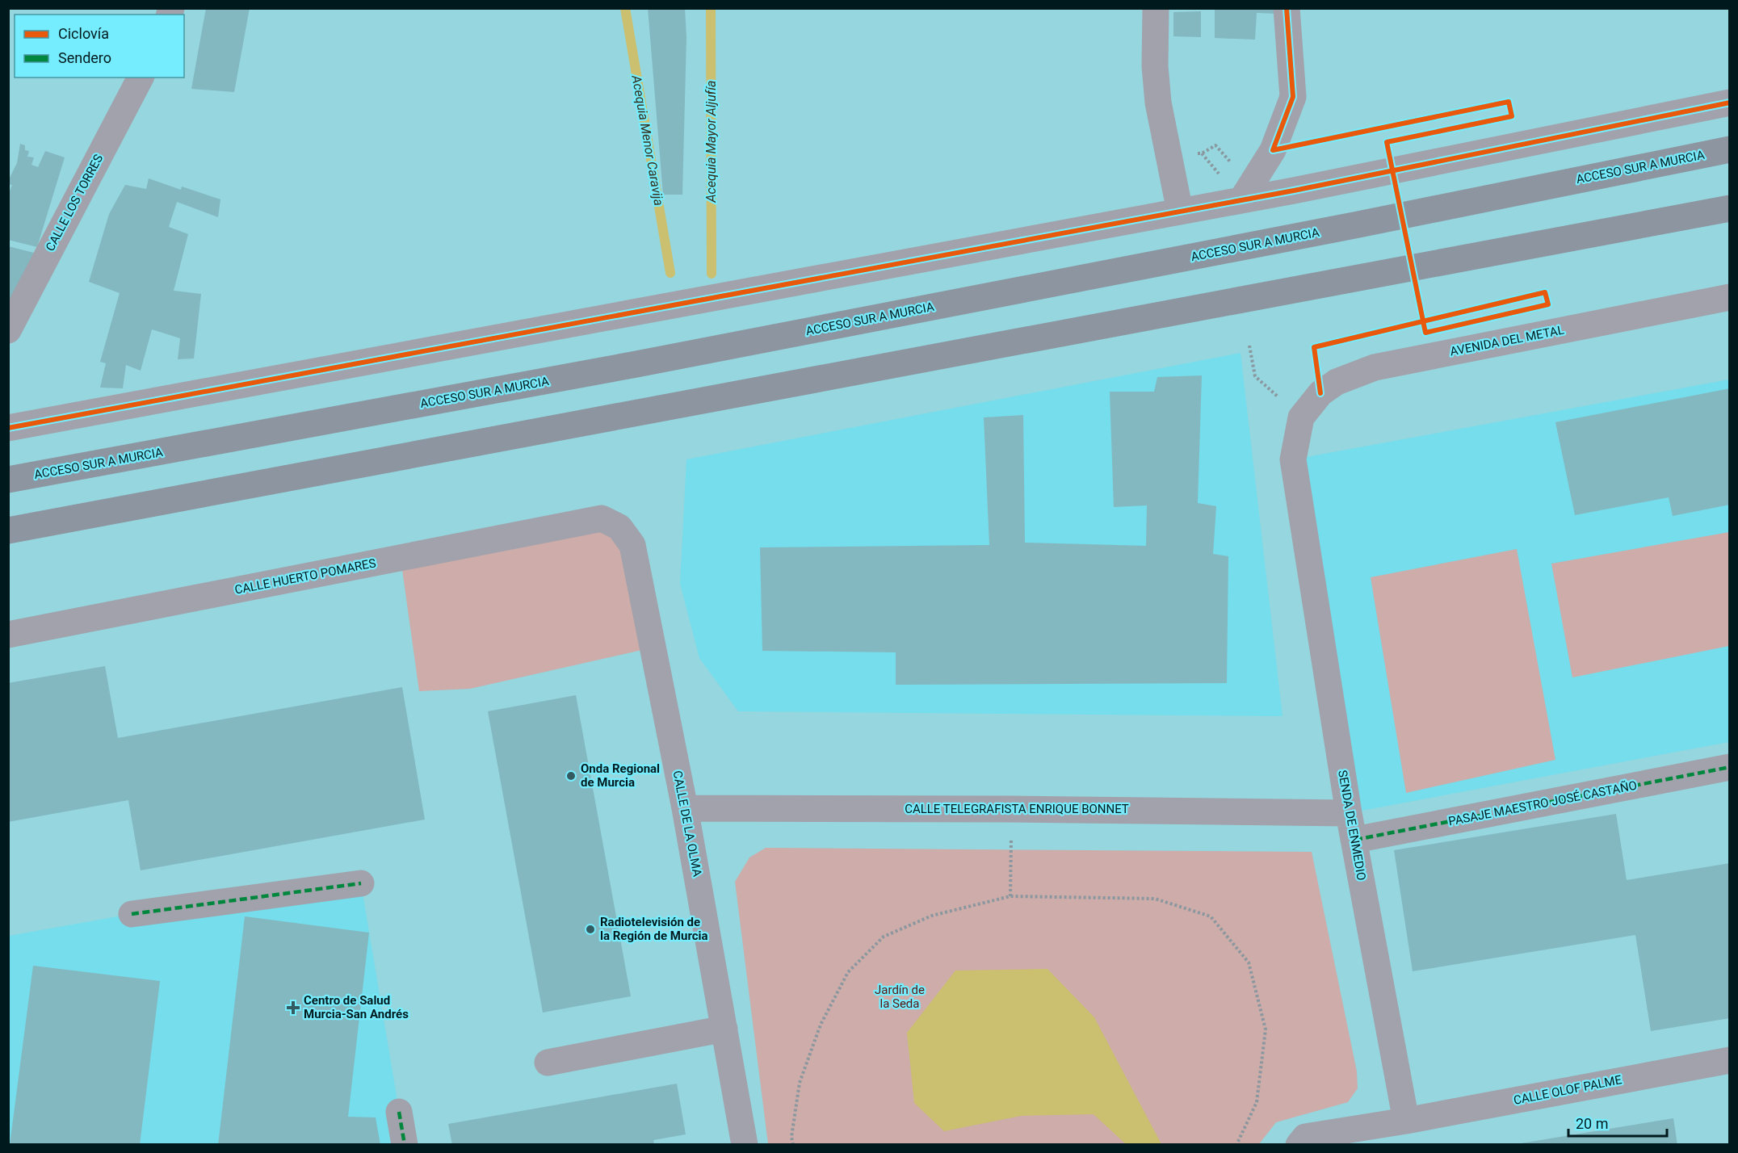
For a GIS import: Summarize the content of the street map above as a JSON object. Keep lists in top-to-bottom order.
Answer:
{
  "streets": {
    "highway": ["ACCESO SUR A MURCIA"],
    "street": [
      "CALLE LOS TORRES",
      "AVENIDA DEL METAL",
      "CALLE HUERTO POMARES",
      "PASAJE MAESTRO JOSÉ CASTAÑO",
      "CALLE TELEGRAFISTA ENRIQUE BONNET",
      "CALLE DE LA OLMA",
      "SENDA DE ENMEDIO",
      "CALLE OLOF PALME"
    ]
  },
  "crossings": [
    ["AVENIDA DEL METAL", "SENDA DE ENMEDIO"],
    ["CALLE HUERTO POMARES", "CALLE DE LA OLMA"],
    ["PASAJE MAESTRO JOSÉ CASTAÑO", "SENDA DE ENMEDIO"],
    ["CALLE TELEGRAFISTA ENRIQUE BONNET", "CALLE DE LA OLMA"],
    ["CALLE TELEGRAFISTA ENRIQUE BONNET", "SENDA DE ENMEDIO"],
    ["SENDA DE ENMEDIO", "CALLE OLOF PALME"]
  ],
  "water": ["Acequia Menor Caravija", "Acequia Mayor Aljufía"],
  "parks": ["Jardín de la Seda"],
  "places": {
    "other": ["Onda Regional de Murcia", "Radiotelevisión de la Región de Murcia"],
    "health": ["Centro de Salud Murcia-San Andrés"]
  },
  "legend": ["Ciclovía", "Sendero"],
  "scale_bar": "20 m"
}
